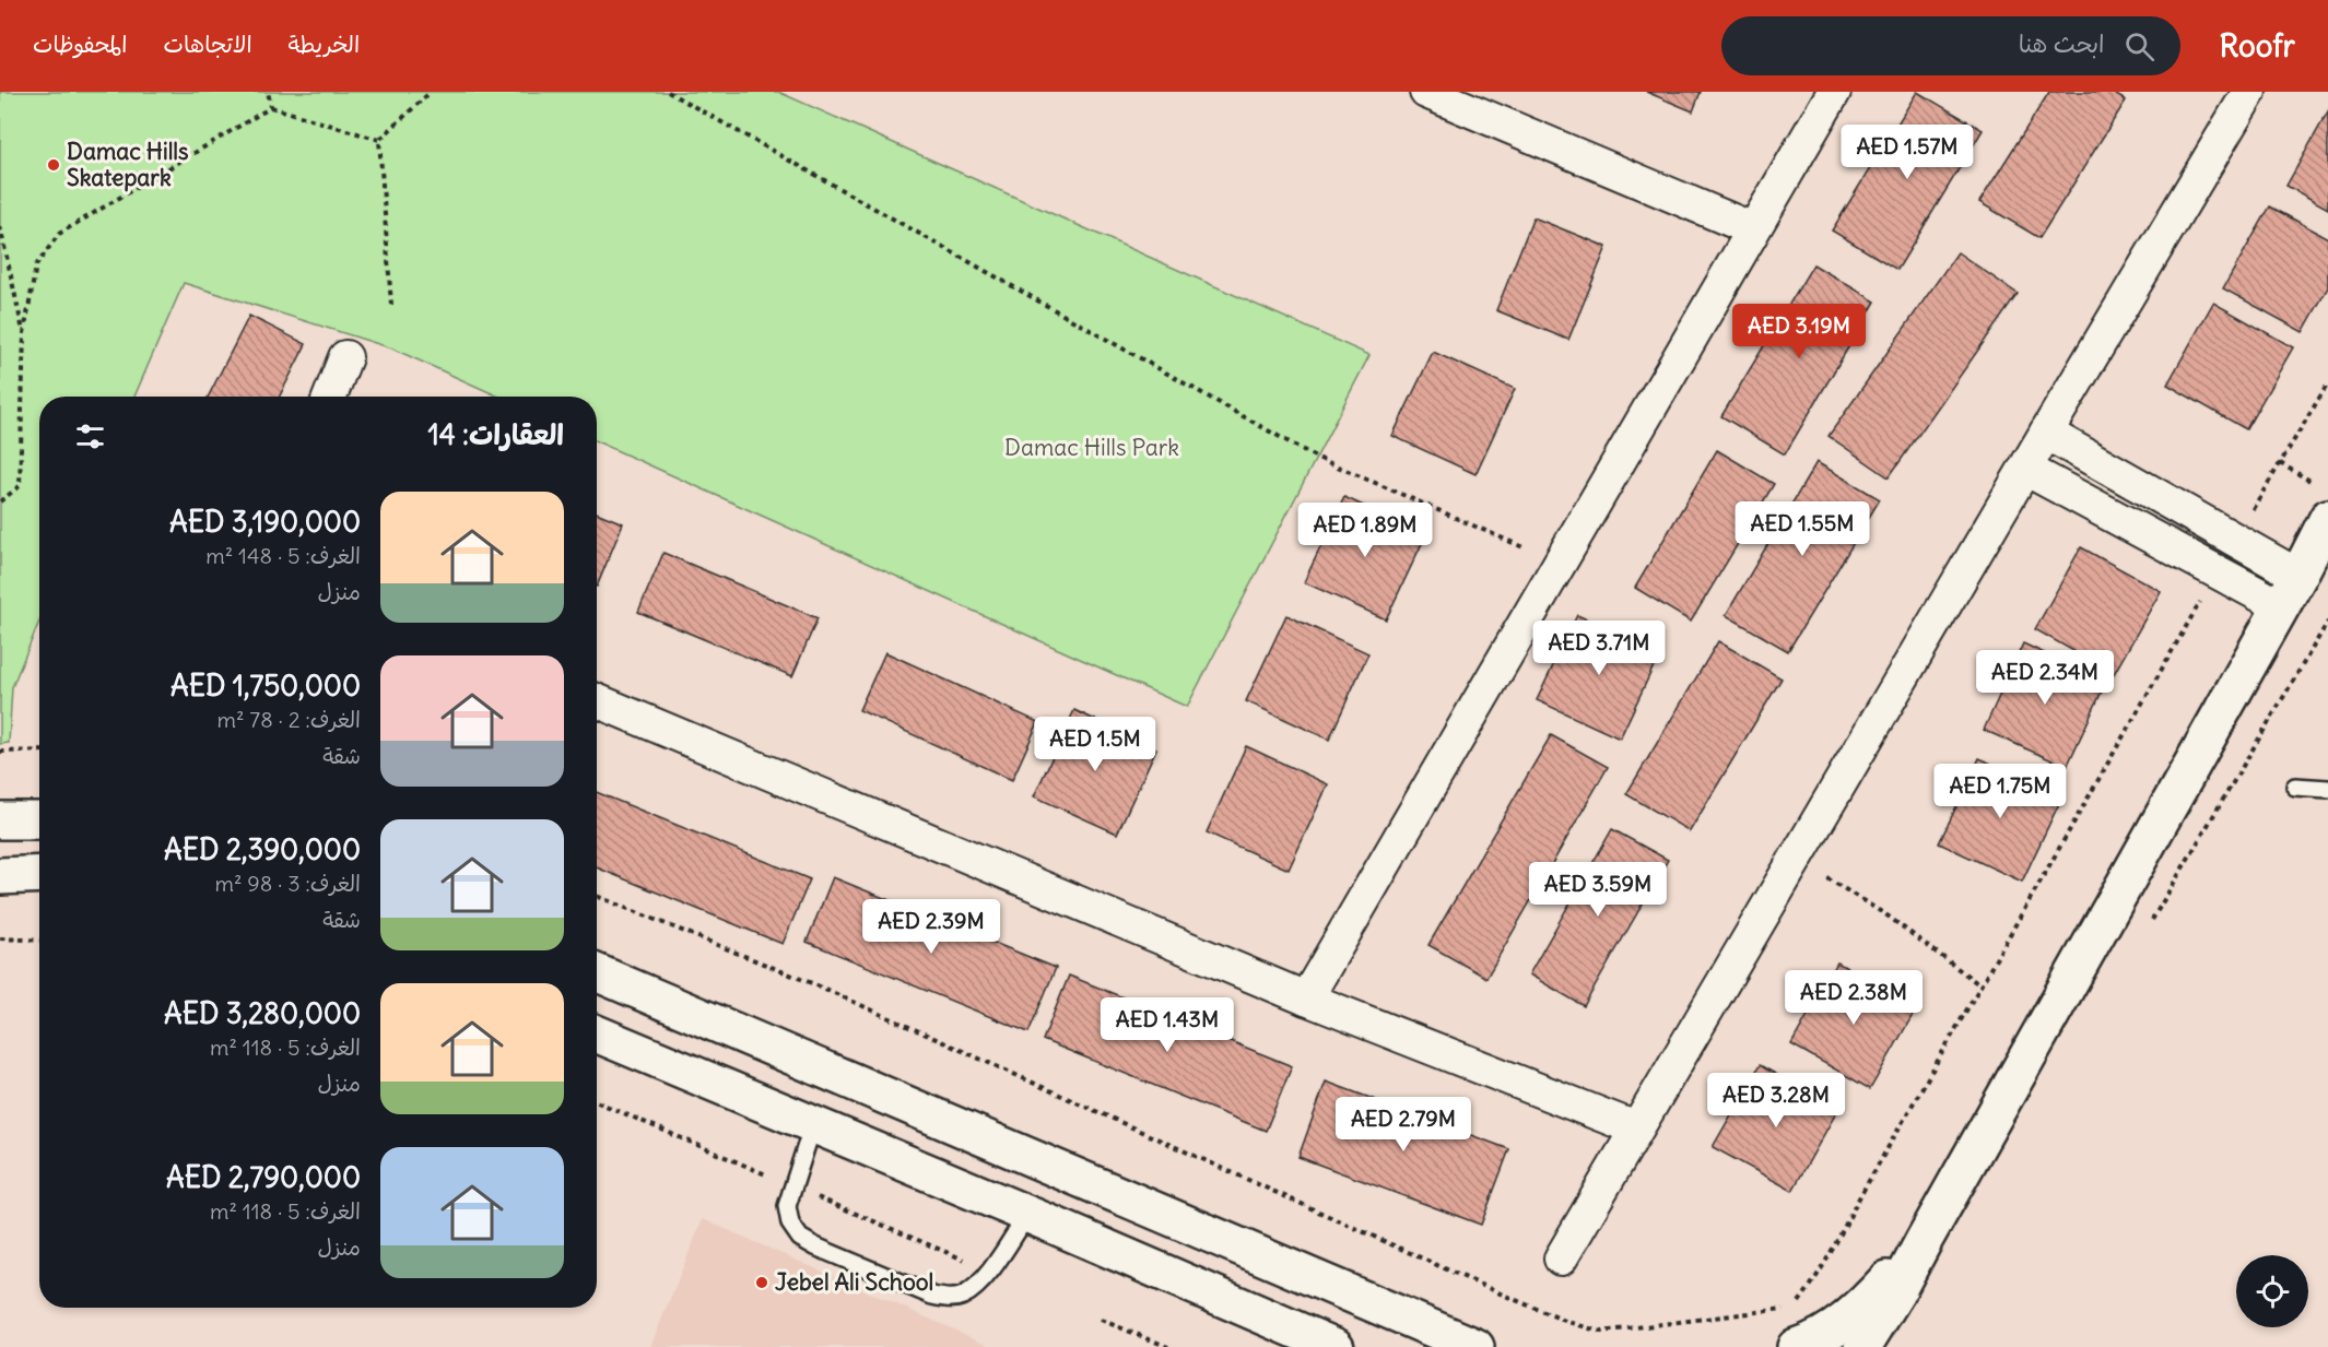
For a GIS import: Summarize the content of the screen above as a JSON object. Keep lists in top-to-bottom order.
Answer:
{
  "parks": ["Damac Hills Park"],
  "places": ["Damac Hills Skatepark", "Jebel Ali School"],
  "page": {
    "header": "Roofr",
    "search": "ابحث هنا",
    "nav": ["الخريطة", "الاتجاهات", "المحفوظات"],
    "price": [
      "AED 1.57M",
      "AED 3.19M",
      "AED 1.55M",
      "AED 1.89M",
      "AED 3.71M",
      "AED 2.34M",
      "AED 1.5M",
      "AED 1.75M",
      "AED 3.59M",
      "AED 2.39M",
      "AED 2.38M",
      "AED 1.43M",
      "AED 3.28M",
      "AED 2.79M"
    ],
    "heading": "العقارات: 14",
    "list": [
      {
        "name": "AED 3,190,000",
        "note": "الغرف: 5 · 148 m² · منزل"
      },
      {
        "name": "AED 1,750,000",
        "note": "الغرف: 2 · 78 m² · شقة"
      },
      {
        "name": "AED 2,390,000",
        "note": "الغرف: 3 · 98 m² · شقة"
      },
      {
        "name": "AED 3,280,000",
        "note": "الغرف: 5 · 118 m² · منزل"
      },
      {
        "name": "AED 2,790,000",
        "note": "الغرف: 5 · 118 m² · منزل"
      }
    ]
  }
}
